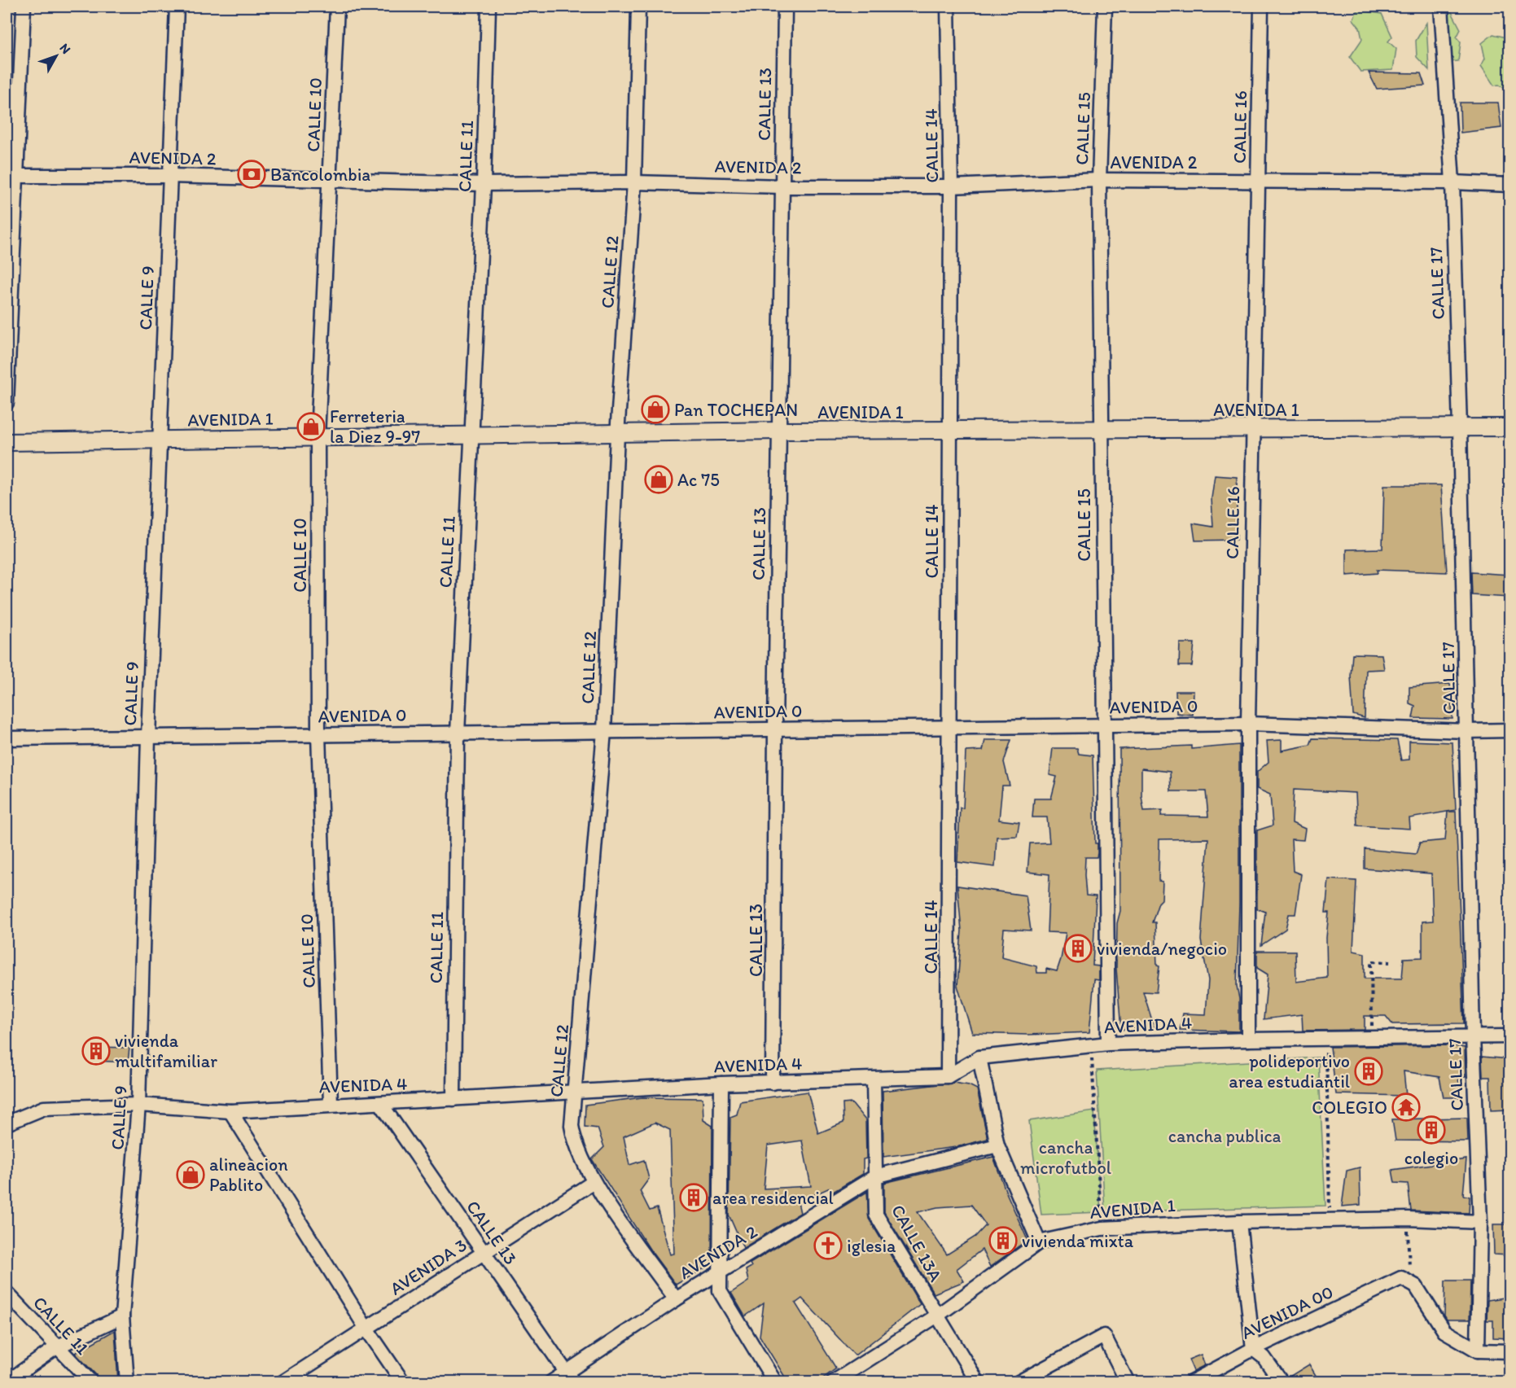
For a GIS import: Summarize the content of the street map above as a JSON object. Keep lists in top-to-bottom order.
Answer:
{
  "streets": {
    "street": [
      "CALLE 13",
      "CALLE 10",
      "CALLE 16",
      "CALLE 15",
      "CALLE 14",
      "CALLE 11",
      "AVENIDA 2",
      "CALLE 12",
      "CALLE 17",
      "CALLE 9",
      "AVENIDA 1",
      "AVENIDA 0",
      "AVENIDA 4",
      "CALLE 13A",
      "AVENIDA 3",
      "AVENIDA 00"
    ]
  },
  "crossings": [
    ["CALLE 13", "AVENIDA 2"],
    ["CALLE 13", "AVENIDA 1"],
    ["CALLE 13", "AVENIDA 0"],
    ["CALLE 13", "AVENIDA 4"],
    ["CALLE 13", "AVENIDA 3"],
    ["CALLE 10", "AVENIDA 2"],
    ["CALLE 10", "AVENIDA 1"],
    ["CALLE 10", "AVENIDA 0"],
    ["CALLE 10", "AVENIDA 4"],
    ["CALLE 16", "AVENIDA 2"],
    ["CALLE 16", "AVENIDA 1"],
    ["CALLE 16", "AVENIDA 0"],
    ["CALLE 16", "AVENIDA 4"],
    ["CALLE 15", "AVENIDA 2"],
    ["CALLE 15", "AVENIDA 1"],
    ["CALLE 15", "AVENIDA 0"],
    ["CALLE 15", "AVENIDA 4"],
    ["CALLE 14", "AVENIDA 2"],
    ["CALLE 14", "AVENIDA 1"],
    ["CALLE 14", "AVENIDA 0"],
    ["CALLE 14", "AVENIDA 4"],
    ["CALLE 11", "AVENIDA 2"],
    ["CALLE 11", "AVENIDA 1"],
    ["CALLE 11", "AVENIDA 0"],
    ["CALLE 11", "AVENIDA 4"],
    ["AVENIDA 2", "CALLE 12"],
    ["AVENIDA 2", "CALLE 17"],
    ["AVENIDA 2", "CALLE 9"],
    ["AVENIDA 2", "CALLE 13A"],
    ["CALLE 12", "AVENIDA 1"],
    ["CALLE 12", "AVENIDA 0"],
    ["CALLE 12", "AVENIDA 4"],
    ["CALLE 12", "AVENIDA 3"],
    ["CALLE 17", "AVENIDA 1"],
    ["CALLE 17", "AVENIDA 0"],
    ["CALLE 17", "AVENIDA 4"],
    ["CALLE 9", "AVENIDA 1"],
    ["CALLE 9", "AVENIDA 0"],
    ["CALLE 9", "AVENIDA 4"],
    ["AVENIDA 1", "CALLE 13A"],
    ["AVENIDA 4", "CALLE 13A"]
  ],
  "parks": ["cancha publica", "cancha microfutbol"],
  "places": {
    "bank": ["Bancolombia"],
    "shop": [
      "Pan TOCHEPAN",
      "Ferreteria la Diez 9-97",
      "Ac 75",
      "alineacion Pablito"
    ],
    "building": [
      "vivienda/negocio",
      "vivienda multifamiliar",
      "polideportivo area estudiantil",
      "colegio",
      "area residencial",
      "vivienda mixta"
    ],
    "temple": ["COLEGIO"],
    "church": ["iglesia"]
  },
  "north": "top right"
}
